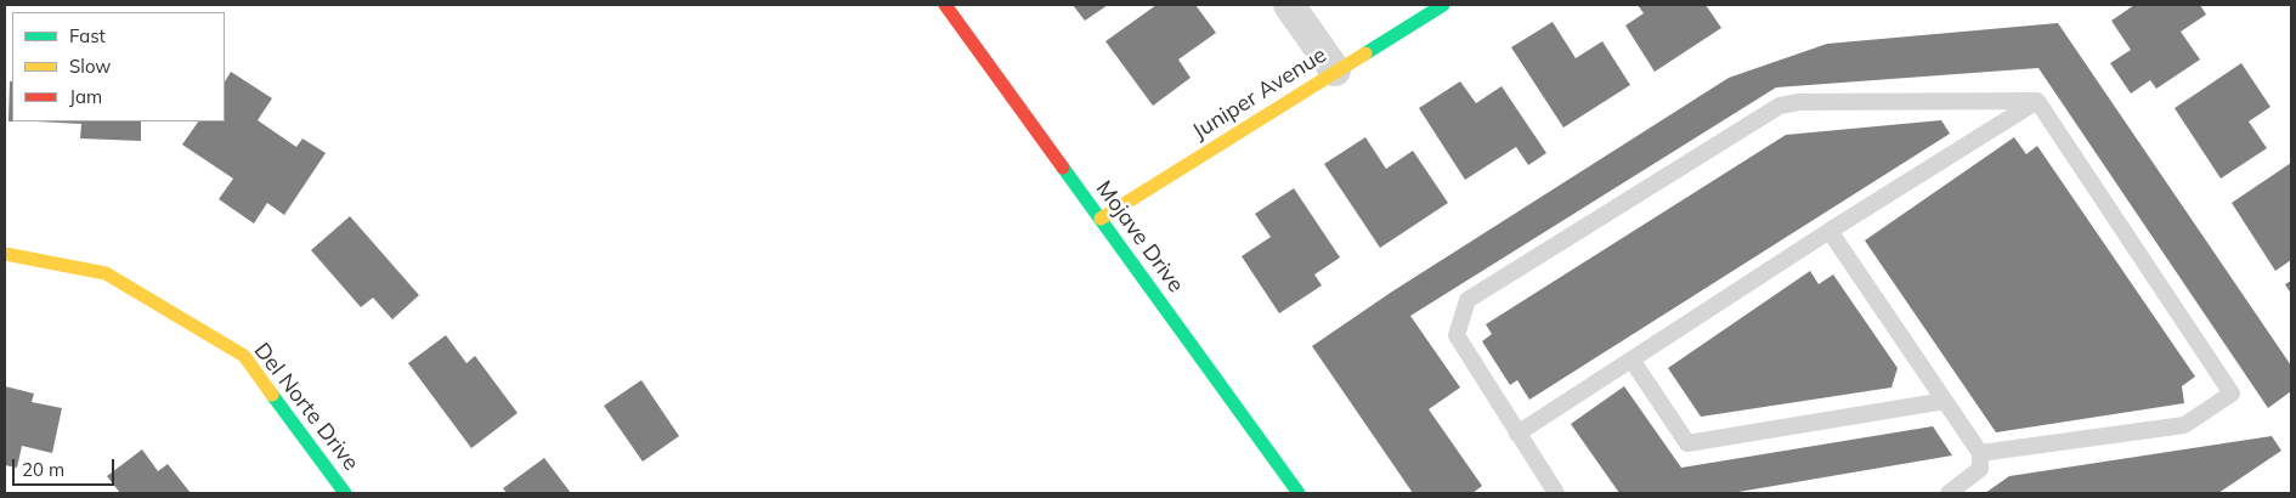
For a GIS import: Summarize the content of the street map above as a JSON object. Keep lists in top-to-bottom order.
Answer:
{
  "streets": {
    "street": ["Juniper Avenue", "Mojave Drive", "Del Norte Drive"]
  },
  "crossings": [
    ["Juniper Avenue", "Mojave Drive"]
  ],
  "legend": ["Fast", "Slow", "Jam"],
  "scale_bar": "20 m"
}
